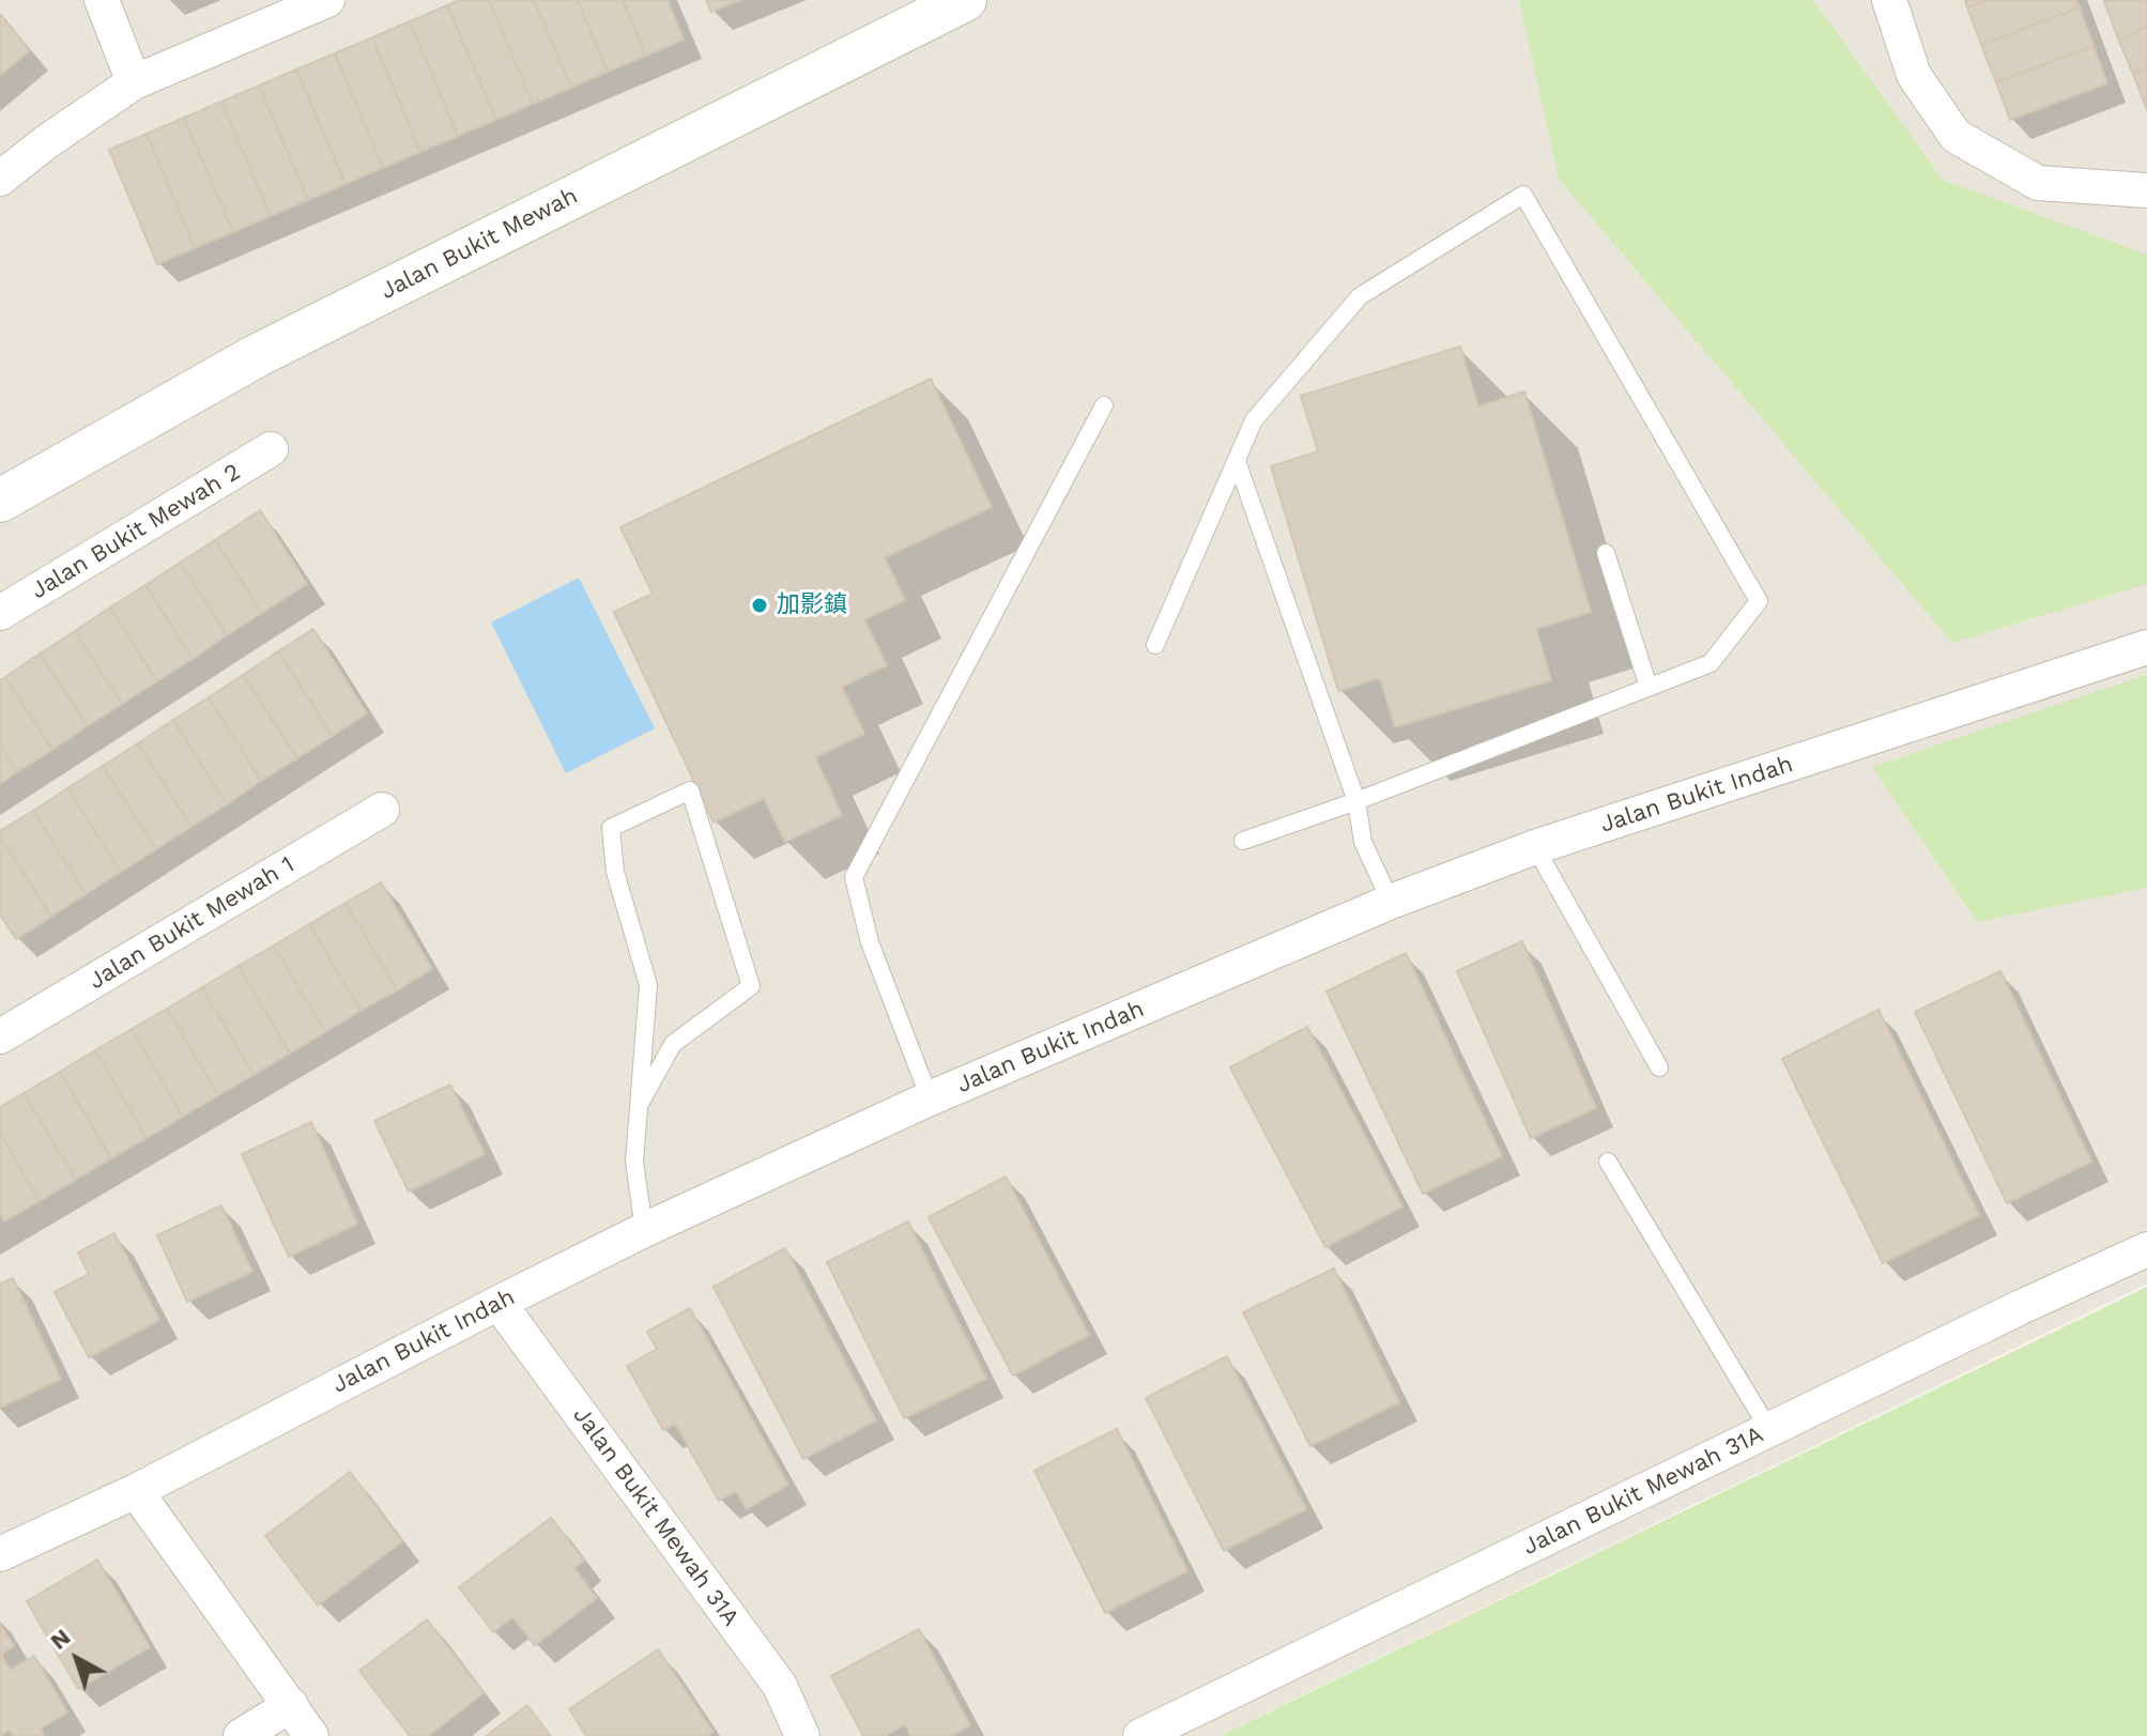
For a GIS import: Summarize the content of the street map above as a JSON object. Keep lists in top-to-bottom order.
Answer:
{
  "streets": {
    "street": [
      "Jalan Bukit Mewah",
      "Jalan Bukit Mewah 2",
      "Jalan Bukit Indah",
      "Jalan Bukit Mewah 1",
      "Jalan Bukit Mewah 31A"
    ]
  },
  "crossings": [
    ["Jalan Bukit Indah", "Jalan Bukit Mewah 31A"]
  ],
  "places": ["加影鎮"],
  "north": "top left"
}
